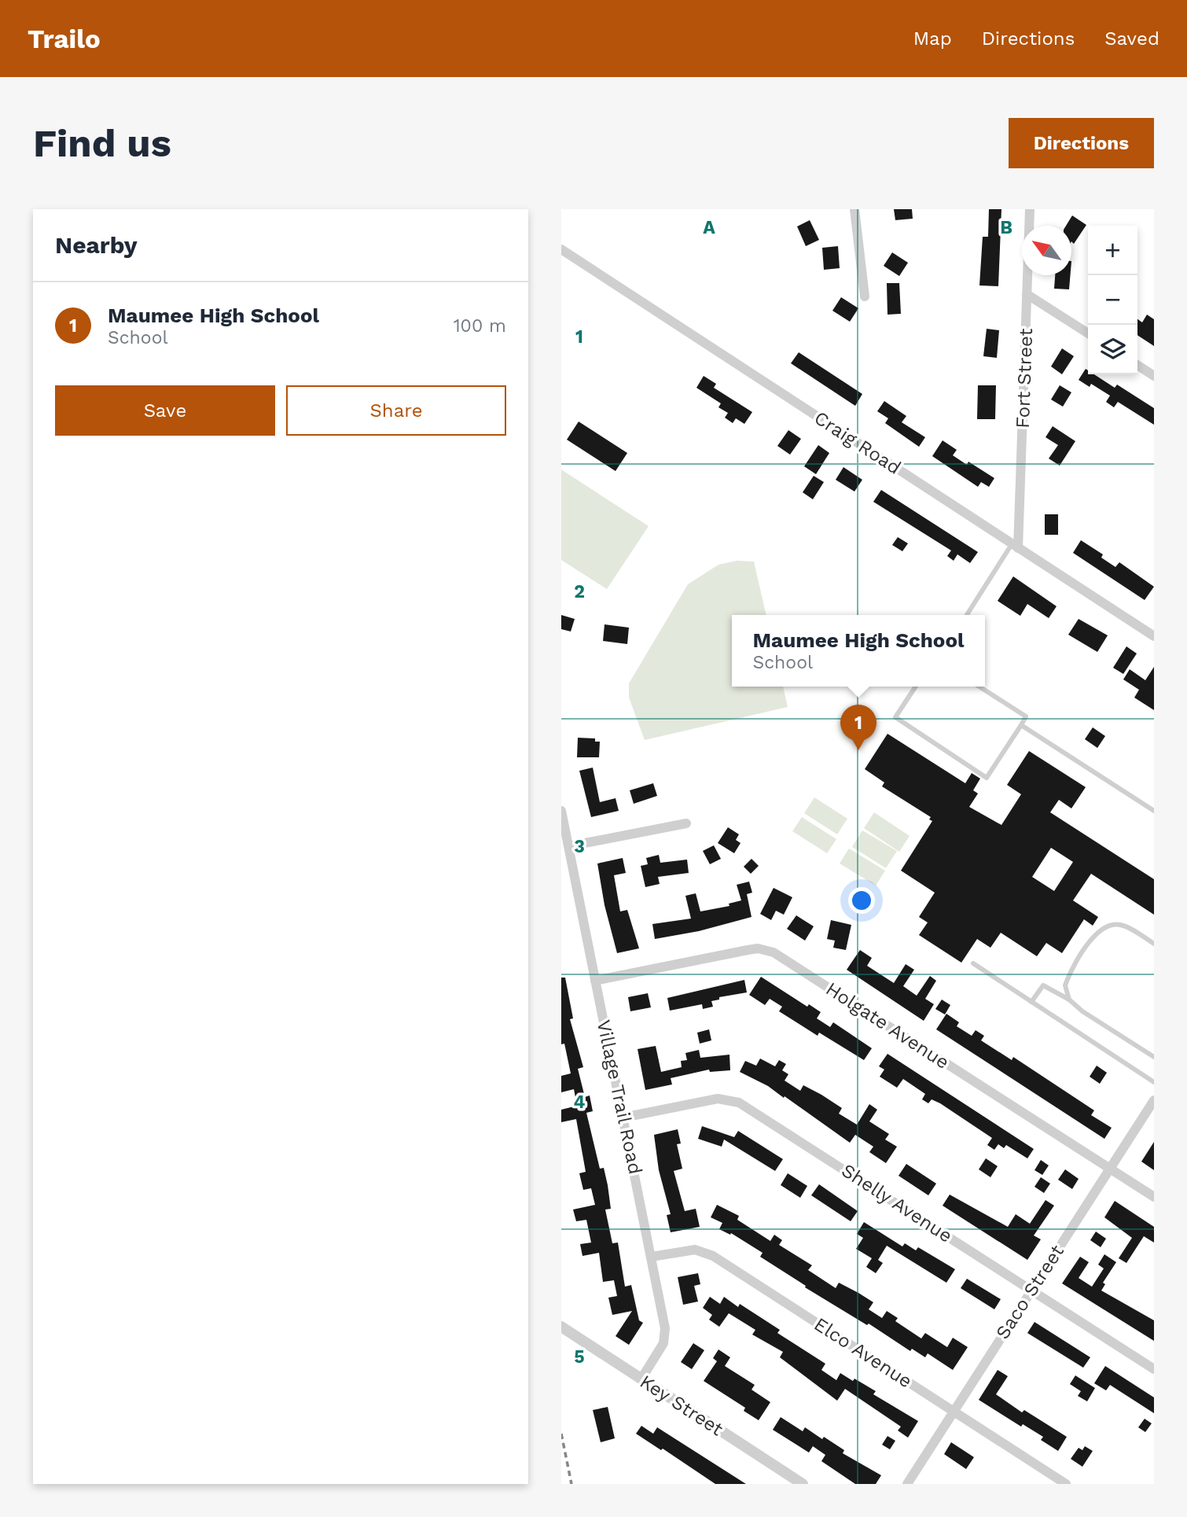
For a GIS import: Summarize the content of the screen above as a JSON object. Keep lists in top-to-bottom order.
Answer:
{
  "streets": {
    "street": [
      "Fort Street",
      "Craig Road",
      "Holgate Avenue",
      "Village Trail Road",
      "Shelly Avenue",
      "Saco Street",
      "Elco Avenue",
      "Key Street"
    ]
  },
  "crossings": [
    ["Fort Street", "Craig Road"],
    ["Holgate Avenue", "Village Trail Road"],
    ["Holgate Avenue", "Saco Street"],
    ["Village Trail Road", "Shelly Avenue"],
    ["Village Trail Road", "Elco Avenue"],
    ["Village Trail Road", "Key Street"],
    ["Shelly Avenue", "Saco Street"],
    ["Saco Street", "Elco Avenue"]
  ],
  "north": "top left",
  "page": {
    "header": "Trailo",
    "nav": ["Map", "Directions", "Saved"],
    "buttons": [
      "Directions",
      ["Save", "Share"]
    ],
    "title": "Find us",
    "heading": "Nearby",
    "map_buttons": ["+", "−"],
    "list": [
      {
        "mark": "1",
        "name": "Maumee High School",
        "note": "School",
        "value": "100 m"
      }
    ],
    "popup": ["Maumee High School", "School"],
    "pins": "1"
  },
  "grid": {
    "columns": ["A", "B"],
    "rows": [
      "1",
      "2",
      "3",
      "4",
      "5"
    ]
  }
}
